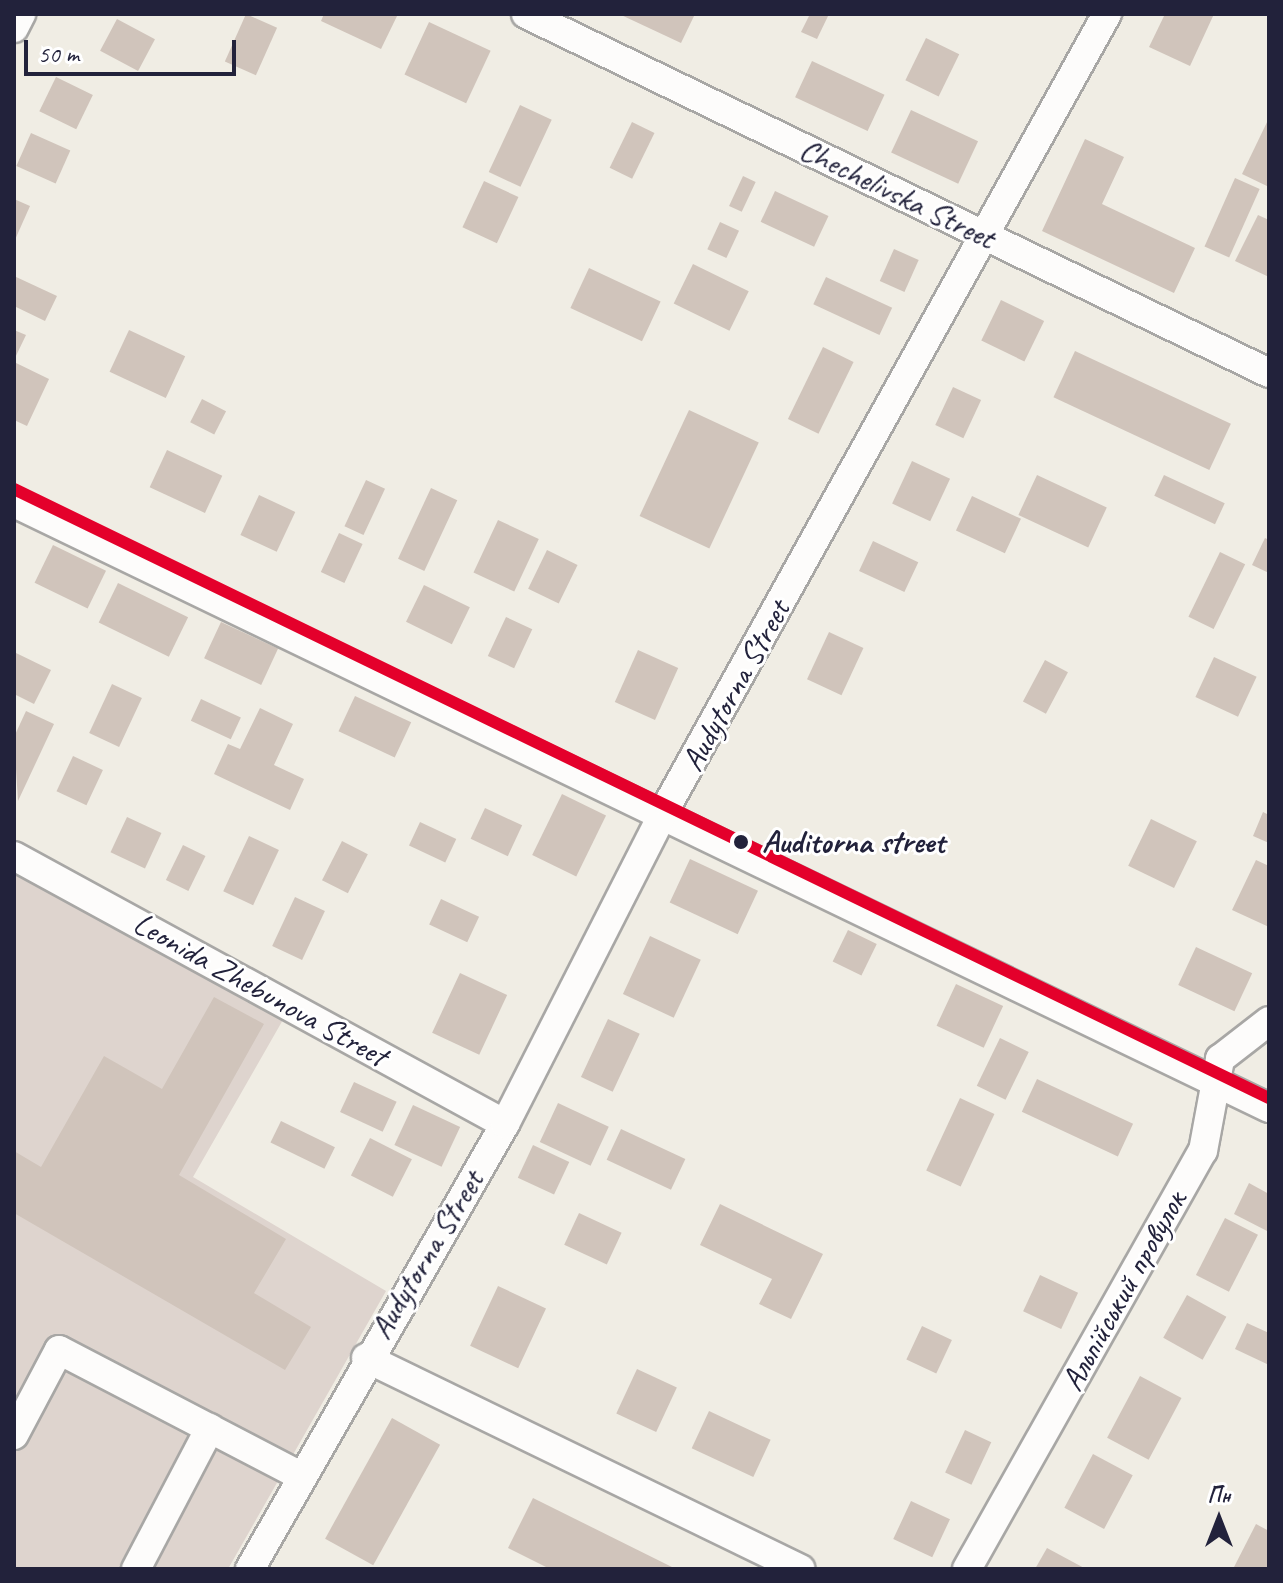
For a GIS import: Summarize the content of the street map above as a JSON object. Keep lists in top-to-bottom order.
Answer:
{
  "streets": {
    "street": [
      "Chechelivska Street",
      "Audytorna Street",
      "Leonida Zhebunova Street",
      "Альпійський провулок"
    ]
  },
  "crossings": [
    ["Chechelivska Street", "Audytorna Street"],
    ["Audytorna Street", "Leonida Zhebunova Street"]
  ],
  "places": ["Auditorna street"],
  "scale_bar": "50 m",
  "north": "top"
}
